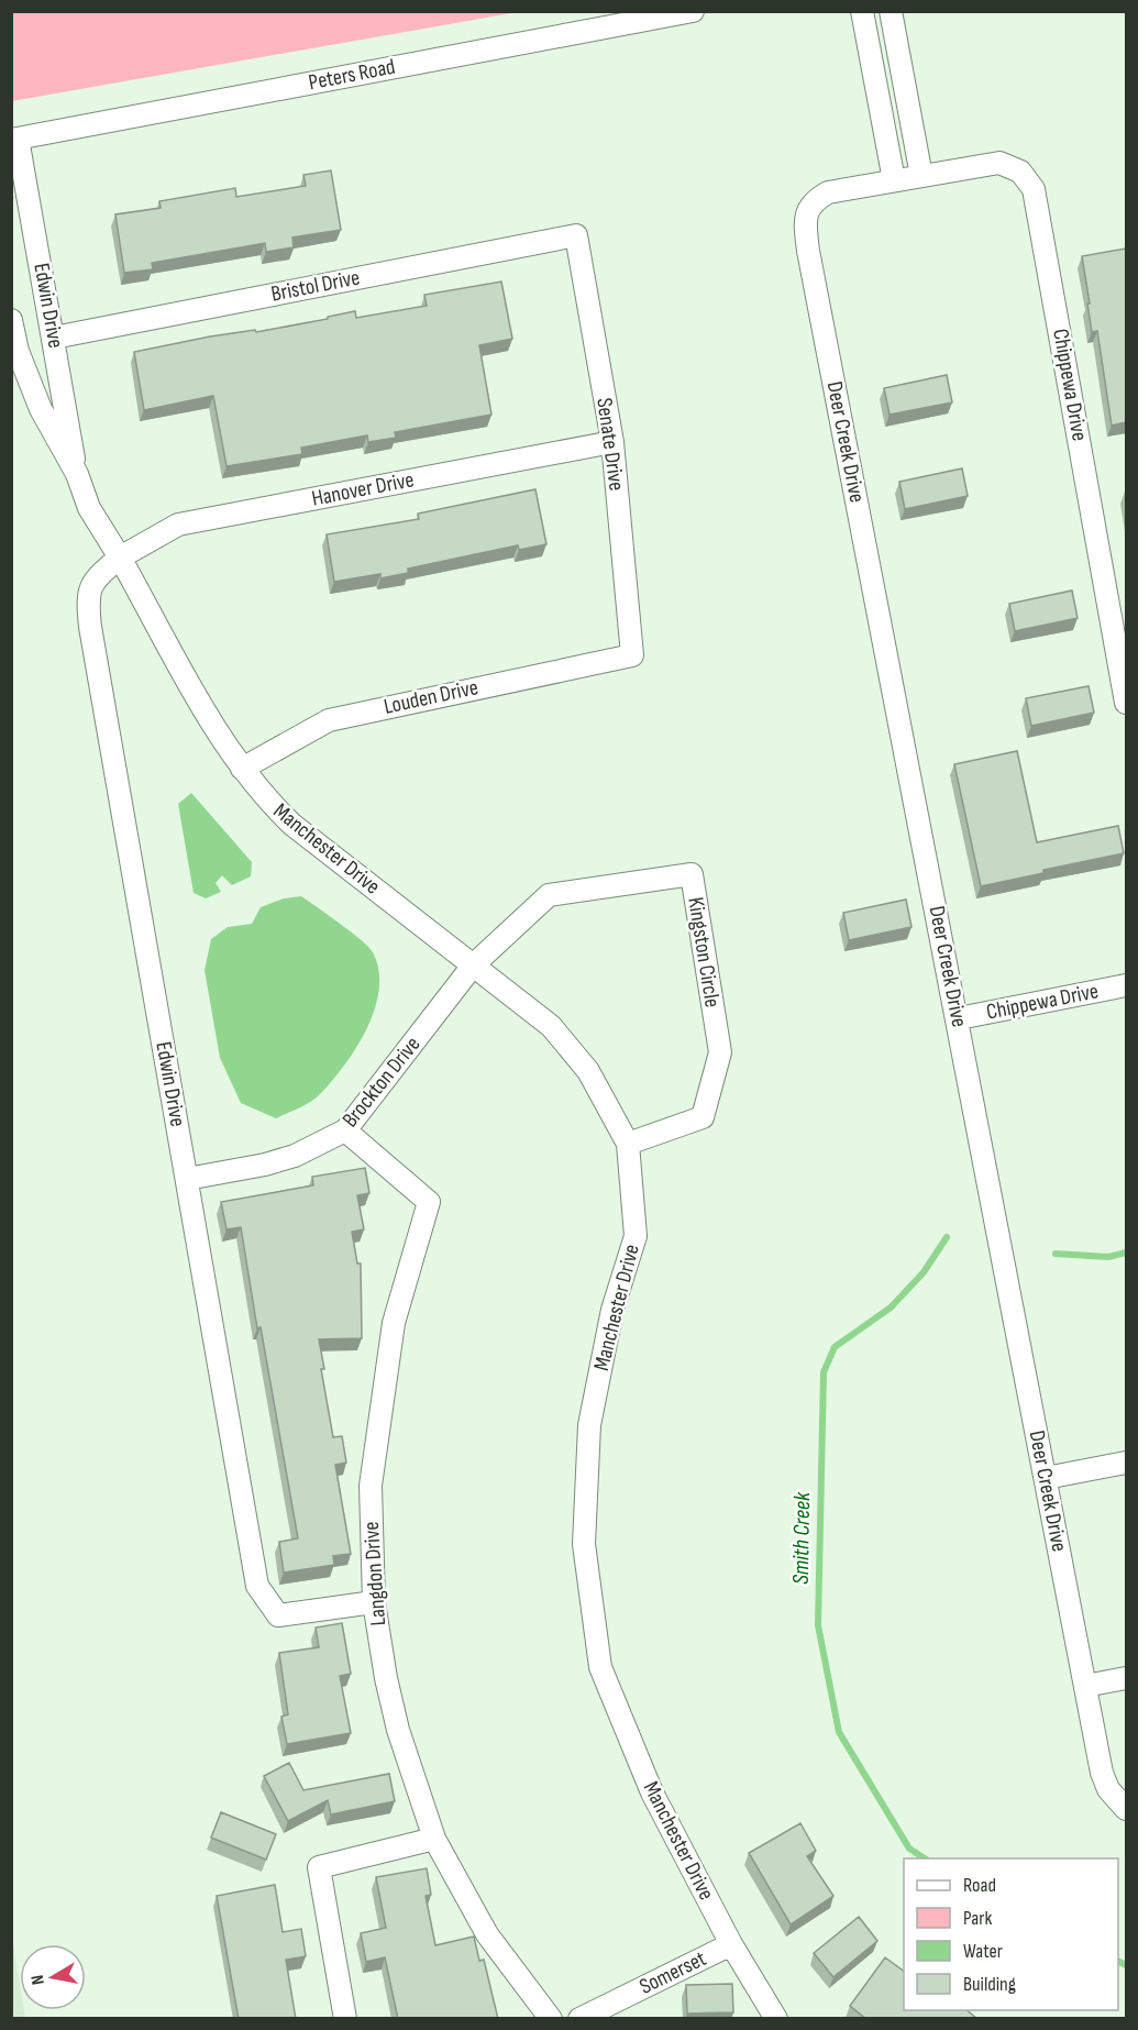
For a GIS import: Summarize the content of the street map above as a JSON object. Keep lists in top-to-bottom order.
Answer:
{
  "streets": {
    "street": [
      "Peters Road",
      "Bristol Drive",
      "Edwin Drive",
      "Chippewa Drive",
      "Deer Creek Drive",
      "Senate Drive",
      "Hanover Drive",
      "Louden Drive",
      "Manchester Drive",
      "Kingston Circle",
      "Brockton Drive",
      "Langdon Drive",
      "Somerset"
    ]
  },
  "crossings": [
    ["Peters Road", "Edwin Drive"],
    ["Bristol Drive", "Edwin Drive"],
    ["Bristol Drive", "Senate Drive"],
    ["Edwin Drive", "Hanover Drive"],
    ["Edwin Drive", "Manchester Drive"],
    ["Edwin Drive", "Brockton Drive"],
    ["Edwin Drive", "Langdon Drive"],
    ["Chippewa Drive", "Deer Creek Drive"],
    ["Senate Drive", "Hanover Drive"],
    ["Senate Drive", "Louden Drive"],
    ["Hanover Drive", "Manchester Drive"],
    ["Louden Drive", "Manchester Drive"],
    ["Manchester Drive", "Kingston Circle"],
    ["Manchester Drive", "Brockton Drive"],
    ["Manchester Drive", "Somerset"],
    ["Kingston Circle", "Brockton Drive"],
    ["Brockton Drive", "Langdon Drive"]
  ],
  "water": ["Smith Creek"],
  "legend": [
    "Road",
    "Park",
    "Water",
    "Building"
  ],
  "north": "left"
}
